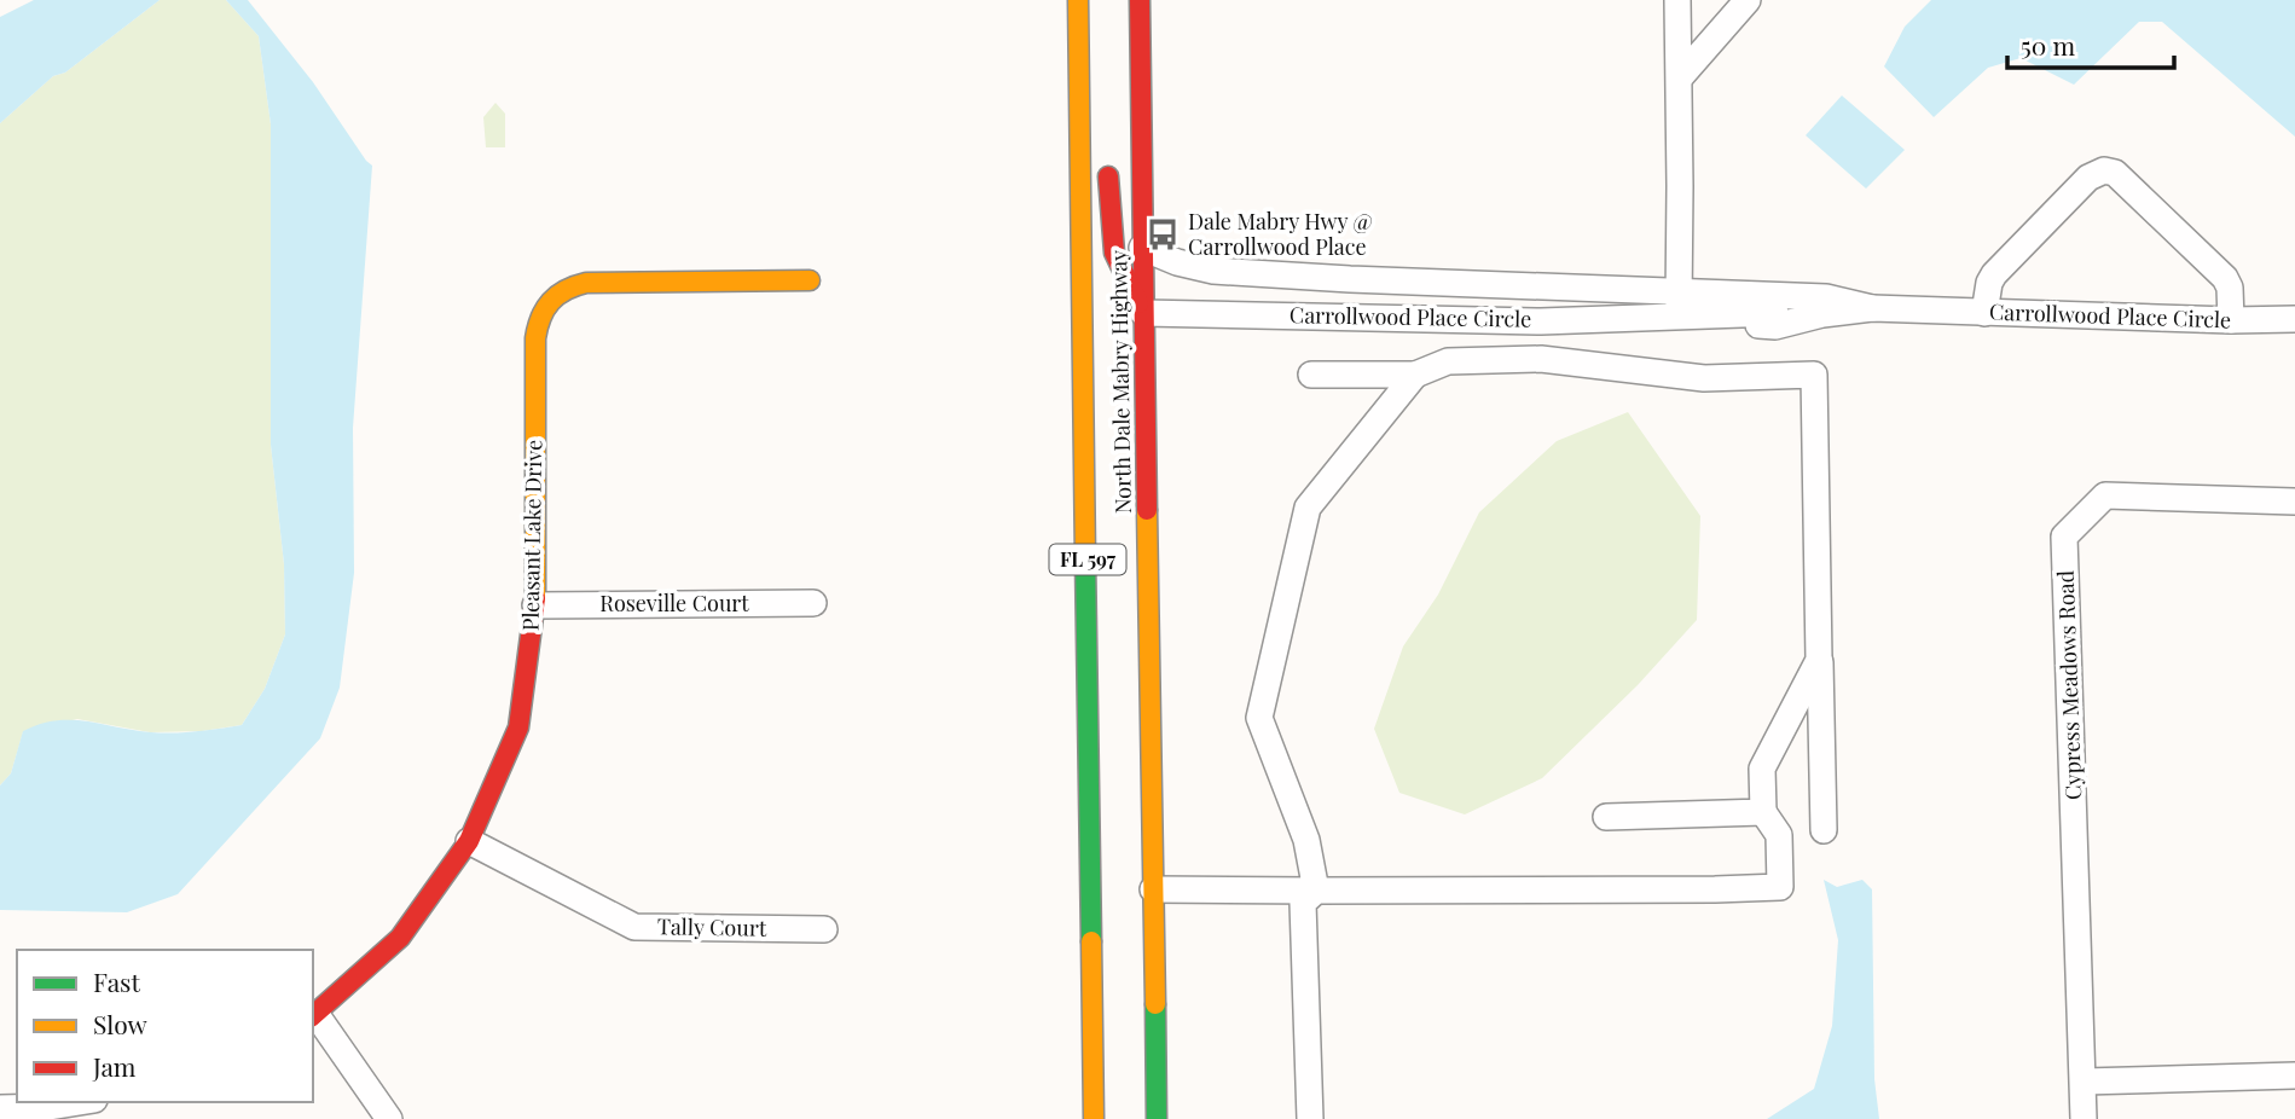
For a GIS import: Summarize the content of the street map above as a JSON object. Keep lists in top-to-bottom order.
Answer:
{
  "streets": {
    "main road": ["North Dale Mabry Highway", "Pleasant Lake Drive", "FL 597"],
    "street": [
      "Carrollwood Place Circle",
      "Roseville Court",
      "Cypress Meadows Road",
      "Tally Court"
    ]
  },
  "crossings": [
    ["Carrollwood Place Circle", "North Dale Mabry Highway"],
    ["Pleasant Lake Drive", "Roseville Court"],
    ["Pleasant Lake Drive", "Tally Court"]
  ],
  "places": {
    "bus stop": ["Dale Mabry Hwy @ Carrollwood Place"]
  },
  "legend": ["Fast", "Slow", "Jam"],
  "scale_bar": "50 m"
}
